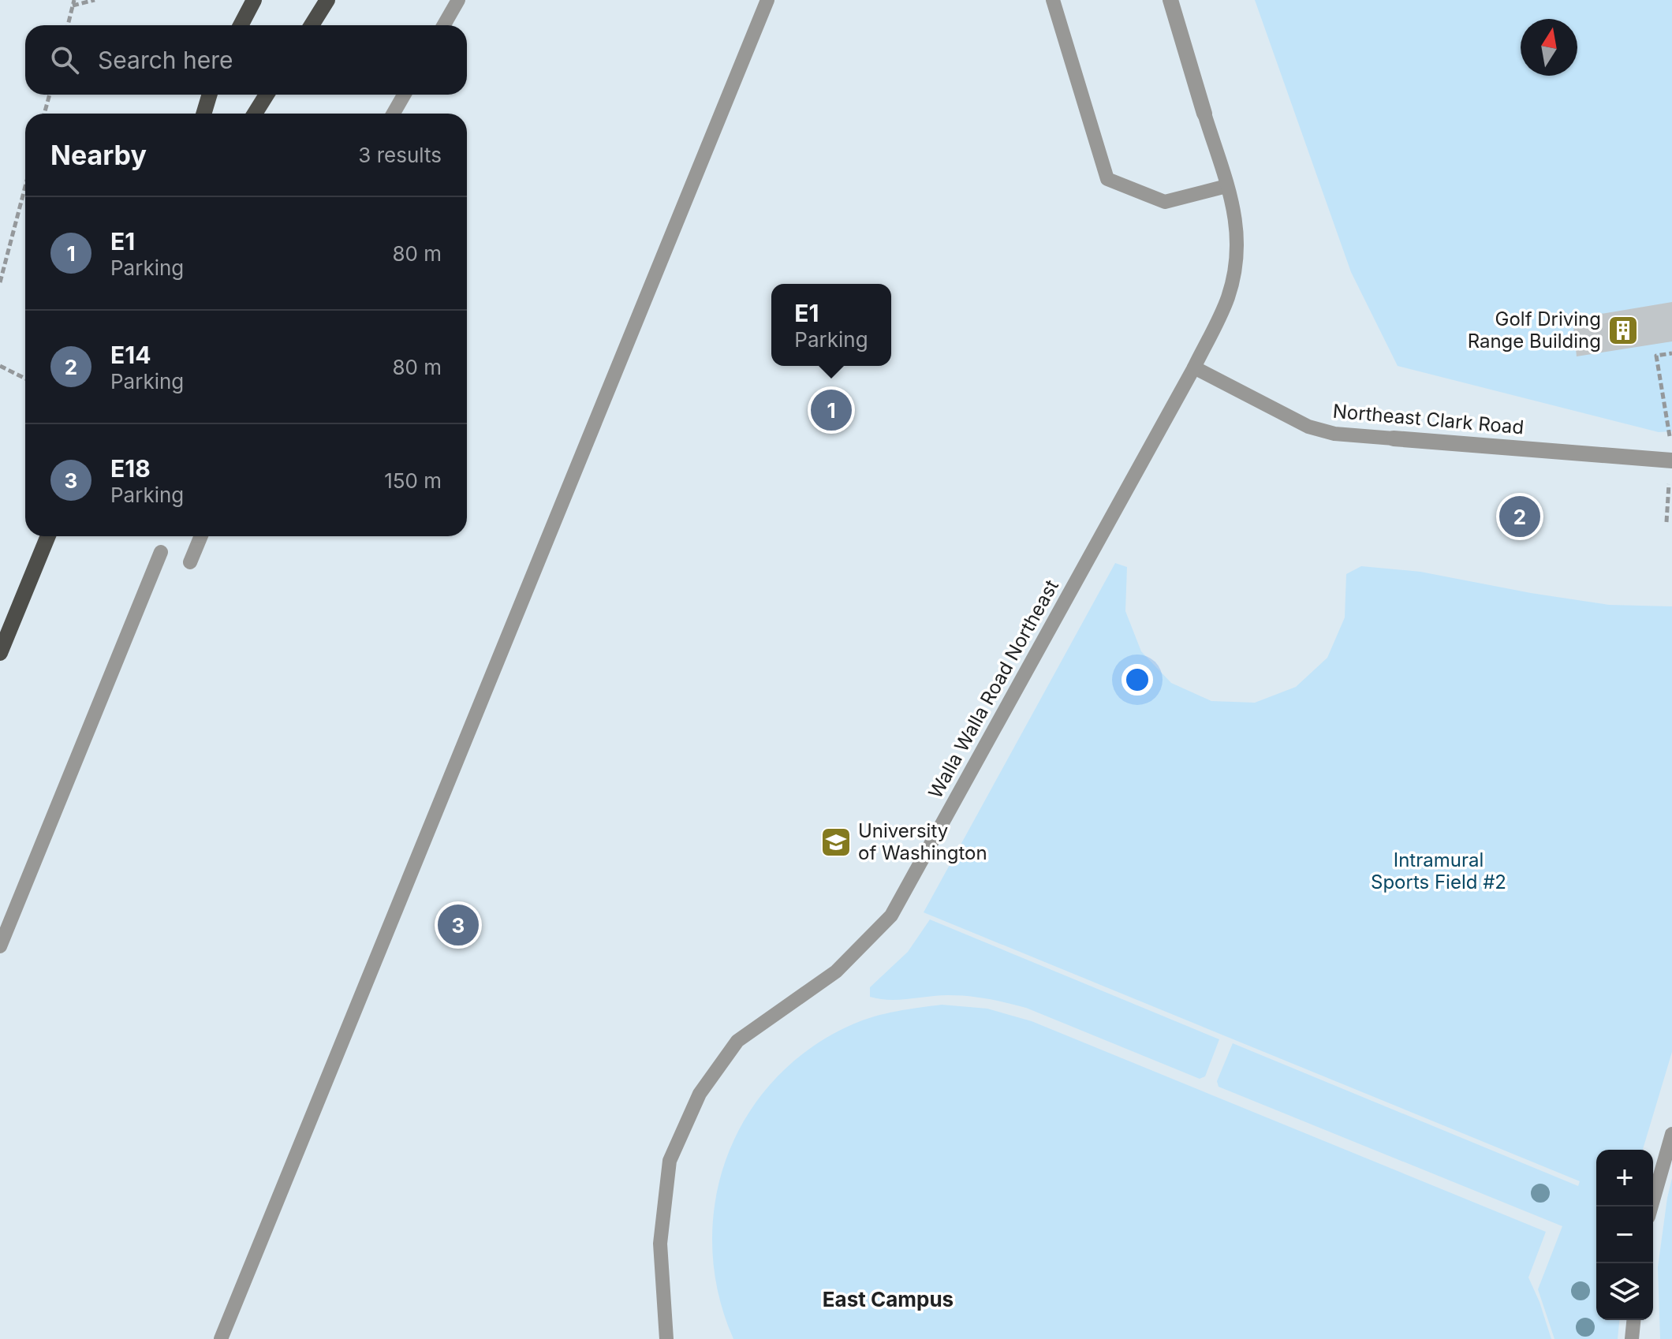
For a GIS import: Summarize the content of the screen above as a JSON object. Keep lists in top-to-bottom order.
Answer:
{
  "streets": {
    "street": ["Northeast Clark Road", "Walla Walla Road Northeast"]
  },
  "crossings": [
    ["Northeast Clark Road", "Walla Walla Road Northeast"]
  ],
  "districts": ["East Campus"],
  "parks": ["Intramural Sports Field #2"],
  "places": {
    "building": ["Golf Driving Range Building"],
    "school or university": ["University of Washington"]
  },
  "north": "top",
  "page": {
    "search": "Search here",
    "heading": ["Nearby", "3 results"],
    "list": [
      {
        "mark": "1",
        "name": "E1",
        "note": "Parking",
        "value": "80 m"
      },
      {
        "mark": "2",
        "name": "E14",
        "note": "Parking",
        "value": "80 m"
      },
      {
        "mark": "3",
        "name": "E18",
        "note": "Parking",
        "value": "150 m"
      }
    ],
    "popup": ["E1", "Parking"],
    "pins": ["1", "2", "3"],
    "map_buttons": ["+", "−"]
  }
}
